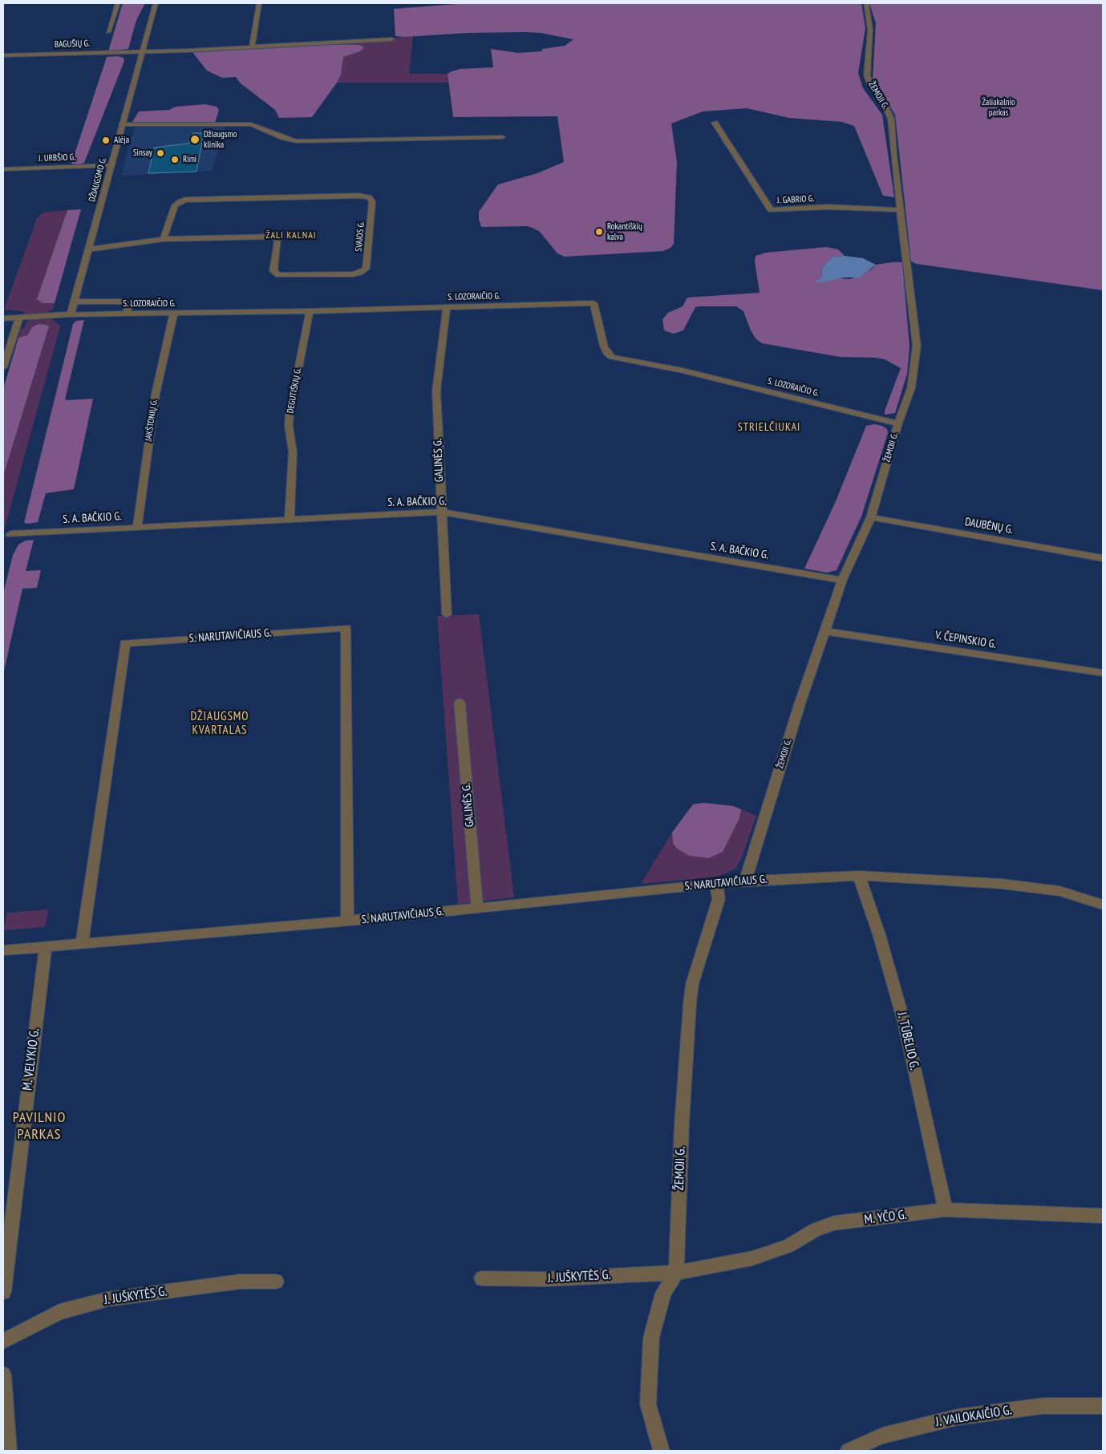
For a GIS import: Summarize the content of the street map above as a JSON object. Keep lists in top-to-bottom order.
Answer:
{
  "streets": {
    "street": [
      "BAGUŠIŲ G.",
      "ŽEMOJI G.",
      "J. URBŠIO G.",
      "DŽIAUGSMO G.",
      "J. GABRIO G.",
      "SVAJOS G.",
      "S. LOZORAIČIO G.",
      "DEGUTIŠKIŲ G.",
      "JAKŠTONIŲ G.",
      "GALINĖS G.",
      "S. A. BAČKIO G.",
      "DAUBĖNŲ G.",
      "S. NARUTAVIČIAUS G.",
      "V. ČEPINSKIO G.",
      "J. TŪBELIO G.",
      "M. VELYKIO G.",
      "M. YČO G.",
      "J. JUŠKYTĖS G.",
      "J. VAILOKAIČIO G."
    ]
  },
  "crossings": [
    ["BAGUŠIŲ G.", "DŽIAUGSMO G."],
    ["ŽEMOJI G.", "J. GABRIO G."],
    ["ŽEMOJI G.", "S. LOZORAIČIO G."],
    ["ŽEMOJI G.", "S. A. BAČKIO G."],
    ["ŽEMOJI G.", "DAUBĖNŲ G."],
    ["ŽEMOJI G.", "S. NARUTAVIČIAUS G."],
    ["ŽEMOJI G.", "V. ČEPINSKIO G."],
    ["ŽEMOJI G.", "M. YČO G."],
    ["ŽEMOJI G.", "J. JUŠKYTĖS G."],
    ["J. URBŠIO G.", "DŽIAUGSMO G."],
    ["DŽIAUGSMO G.", "SVAJOS G."],
    ["DŽIAUGSMO G.", "S. LOZORAIČIO G."],
    ["S. LOZORAIČIO G.", "DEGUTIŠKIŲ G."],
    ["S. LOZORAIČIO G.", "JAKŠTONIŲ G."],
    ["S. LOZORAIČIO G.", "GALINĖS G."],
    ["DEGUTIŠKIŲ G.", "S. A. BAČKIO G."],
    ["JAKŠTONIŲ G.", "S. A. BAČKIO G."],
    ["GALINĖS G.", "S. A. BAČKIO G."],
    ["GALINĖS G.", "S. NARUTAVIČIAUS G."],
    ["S. NARUTAVIČIAUS G.", "J. TŪBELIO G."],
    ["S. NARUTAVIČIAUS G.", "M. VELYKIO G."],
    ["J. TŪBELIO G.", "M. YČO G."],
    ["M. YČO G.", "J. JUŠKYTĖS G."]
  ],
  "districts": [
    "ŽALI KALNAI",
    "STRIELČIUKAI",
    "DŽIAUGSMO KVARTALAS",
    "PAVILNIO PARKAS"
  ],
  "parks": ["Žaliakalnio parkas"],
  "places": [
    "Džiaugsmo klinika",
    "Alėja",
    "Sinsay",
    "Rimi",
    "Rokantiškių kalva"
  ]
}
